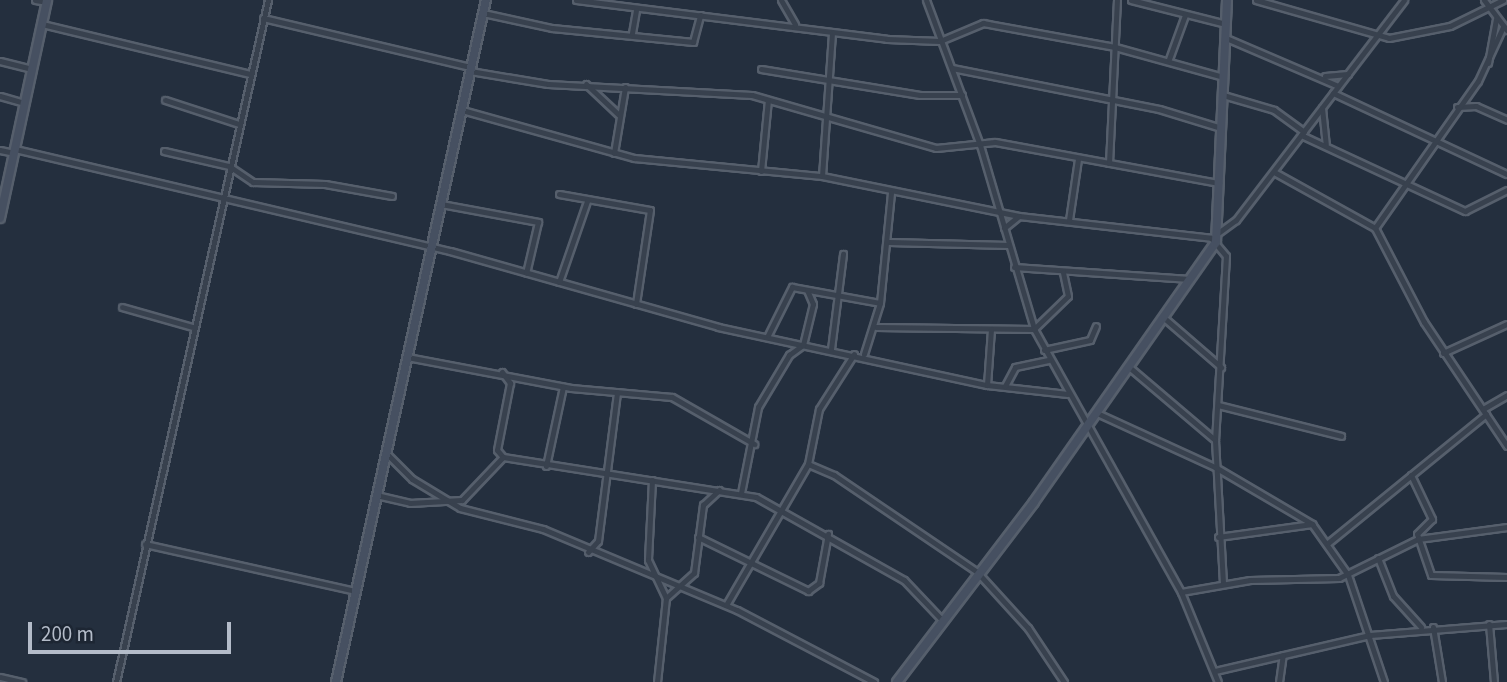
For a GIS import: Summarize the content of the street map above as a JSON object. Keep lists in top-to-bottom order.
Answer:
{
  "scale_bar": "200 m"
}
